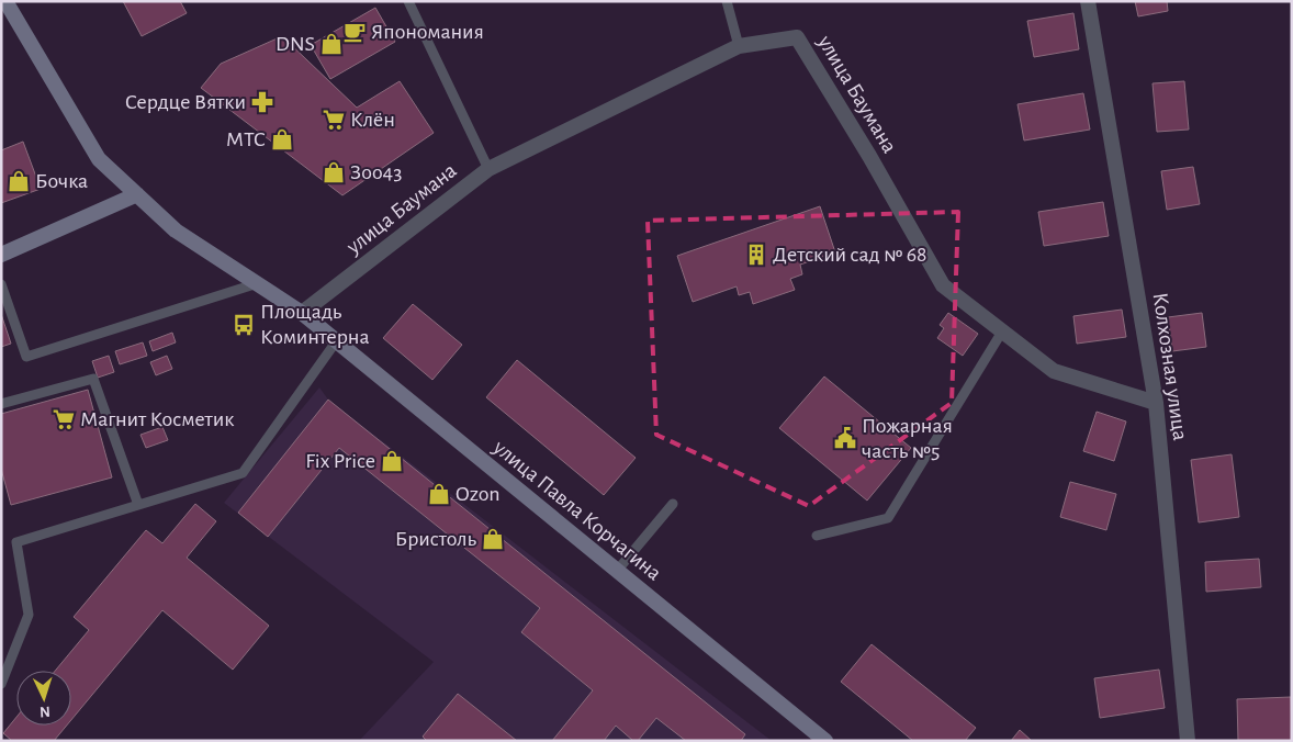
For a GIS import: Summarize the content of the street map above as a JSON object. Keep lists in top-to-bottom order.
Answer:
{
  "streets": {
    "main road": ["улица Павла Корчагина"],
    "street": ["улица Баумана", "Колхозная улица"]
  },
  "crossings": [
    ["улица Баумана", "Колхозная улица"],
    ["улица Баумана", "улица Павла Корчагина"]
  ],
  "places": {
    "cafe": ["Япономания"],
    "shop": [
      "DNS",
      "МТС",
      "Зоо43",
      "Бочка",
      "Fix Price",
      "Ozon",
      "Бристоль"
    ],
    "pharmacy": ["Сердце Вятки"],
    "supermarket": ["Клён", "Магнит Косметик"],
    "building": ["Детский сад № 68"],
    "bus stop": ["Площадь Коминтерна"],
    "public building": ["Пожарная часть №5"]
  },
  "north": "bottom"
}
